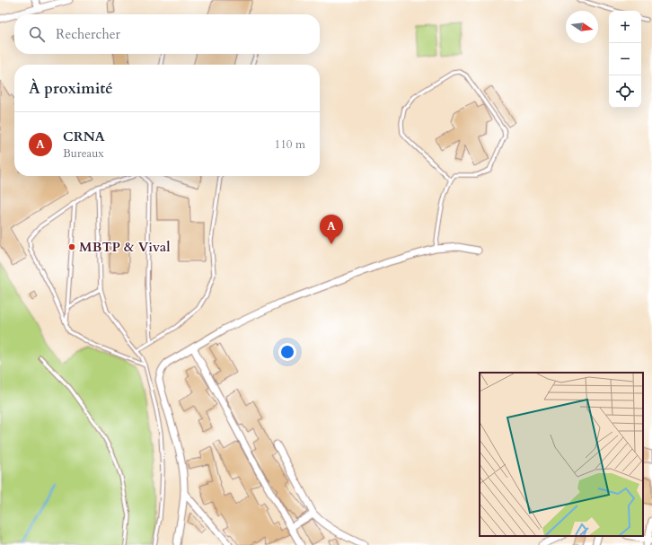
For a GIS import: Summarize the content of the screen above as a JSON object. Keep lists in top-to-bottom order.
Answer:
{
  "places": ["MBTP & Vival"],
  "north": "right",
  "page": {
    "map_buttons": ["+", "−"],
    "search": "Rechercher",
    "heading": "À proximité",
    "list": [
      {
        "mark": "A",
        "name": "CRNA",
        "note": "Bureaux",
        "value": "110 m"
      }
    ],
    "pins": "A"
  }
}
